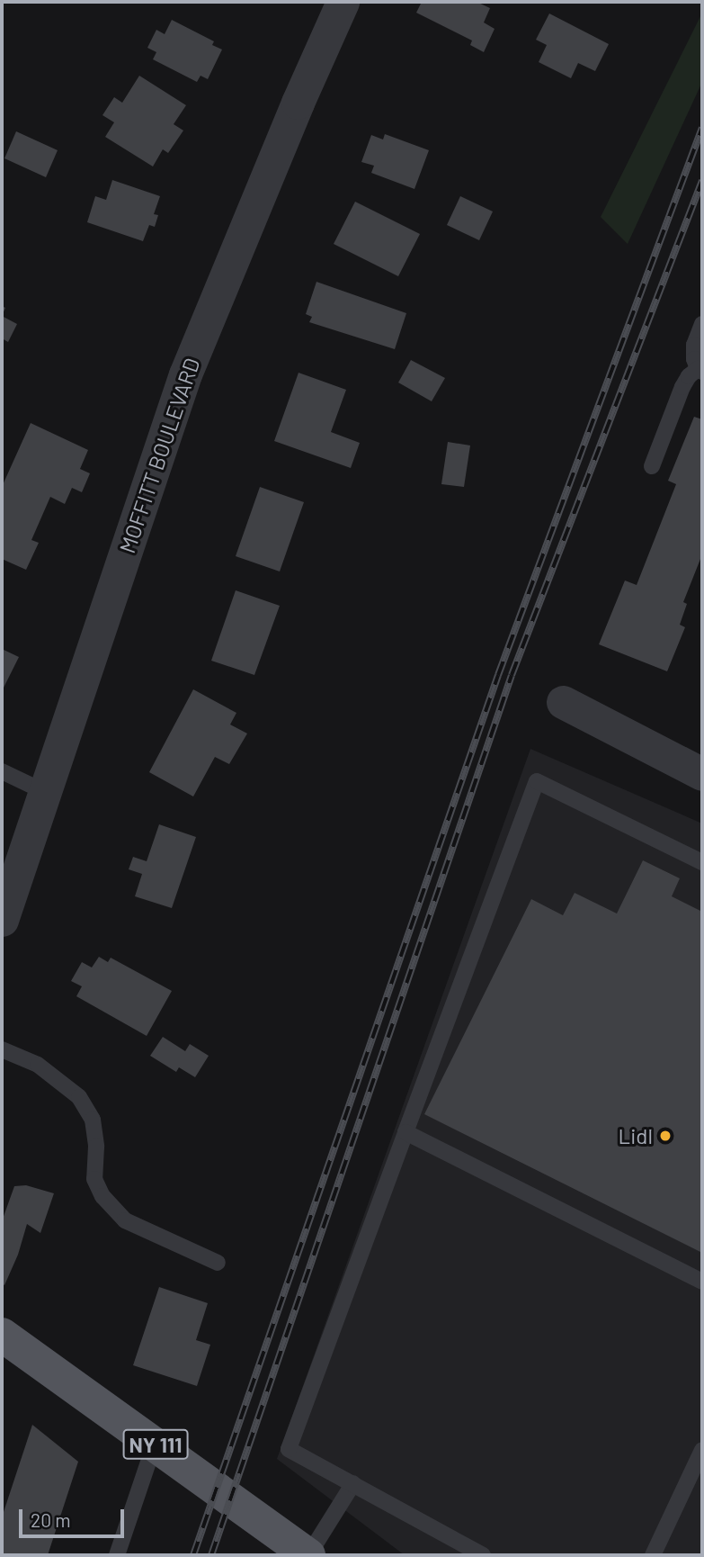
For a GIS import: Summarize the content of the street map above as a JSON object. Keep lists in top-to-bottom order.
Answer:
{
  "streets": {
    "main road": ["NY 111"],
    "street": ["MOFFITT BOULEVARD"]
  },
  "places": ["Lidl"],
  "scale_bar": "20 m"
}
